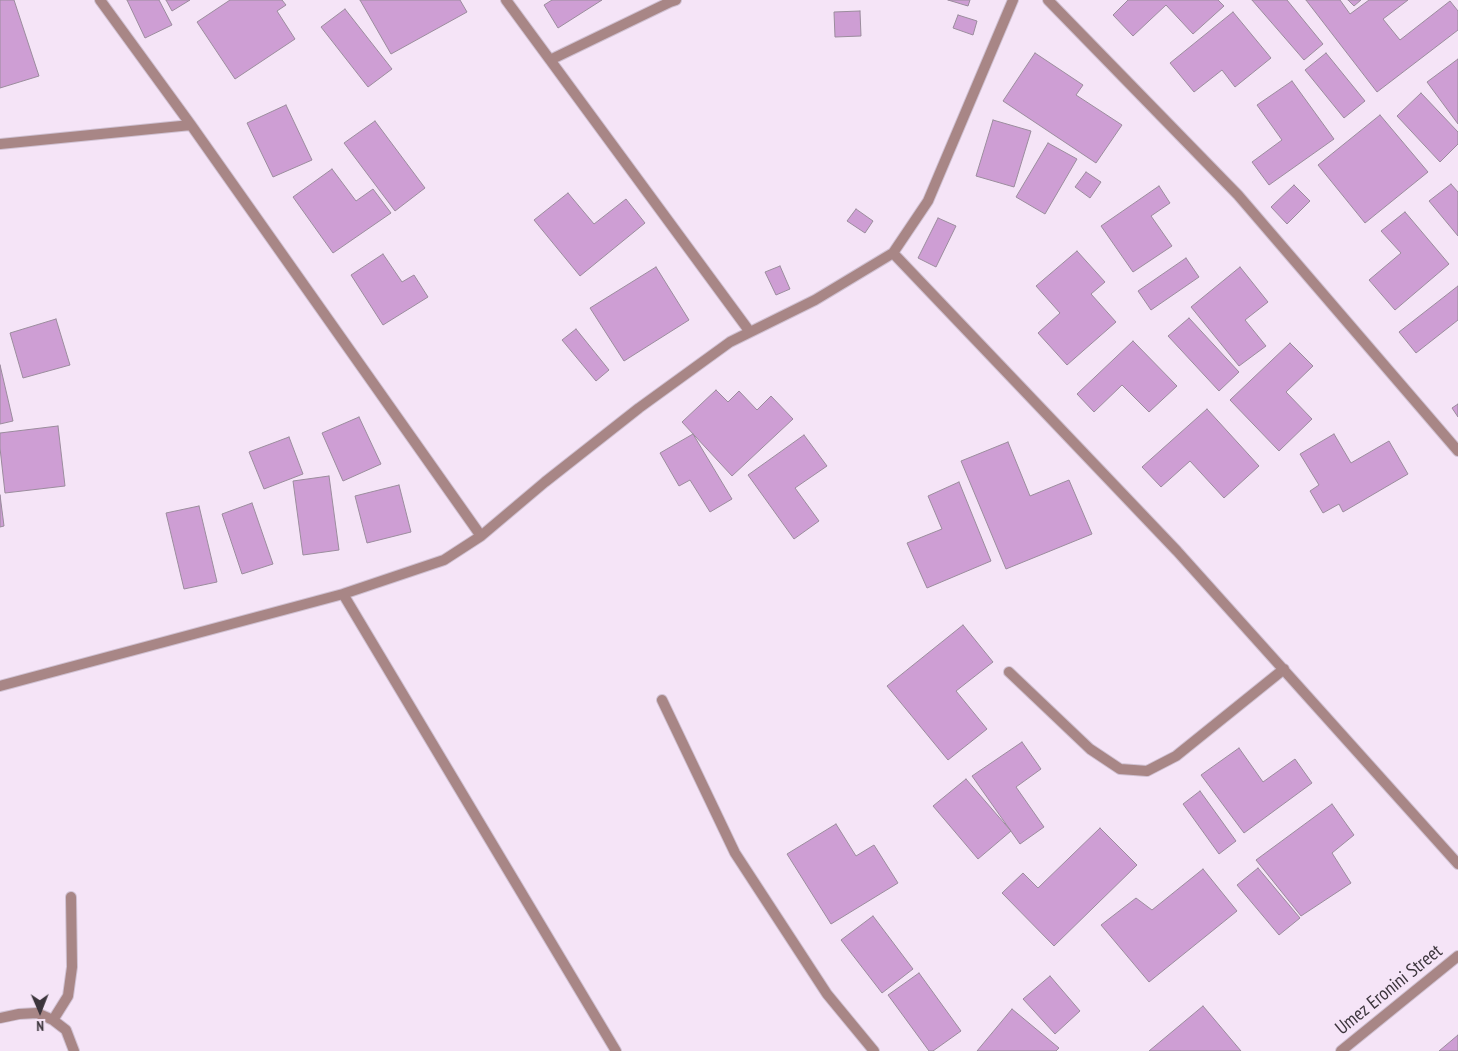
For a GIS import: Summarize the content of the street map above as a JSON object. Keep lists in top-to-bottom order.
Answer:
{
  "streets": {
    "street": ["Umez Eronini Street"]
  },
  "north": "bottom"
}
